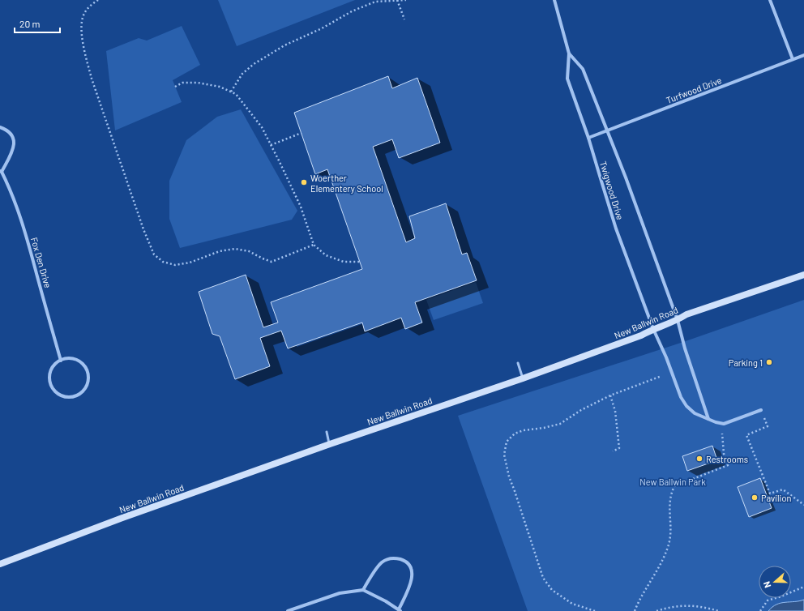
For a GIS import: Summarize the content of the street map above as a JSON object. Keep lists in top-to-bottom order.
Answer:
{
  "streets": {
    "main road": ["New Ballwin Road"],
    "street": ["Turfwood Drive", "Twigwood Drive", "Fox Den Drive"]
  },
  "crossings": [
    ["Turfwood Drive", "Twigwood Drive"],
    ["Twigwood Drive", "New Ballwin Road"]
  ],
  "parks": ["New Ballwin Park"],
  "places": [
    "Woerther Elementery School",
    "Parking 1",
    "Restrooms",
    "Pavilion"
  ],
  "scale_bar": "20 m",
  "north": "left"
}
